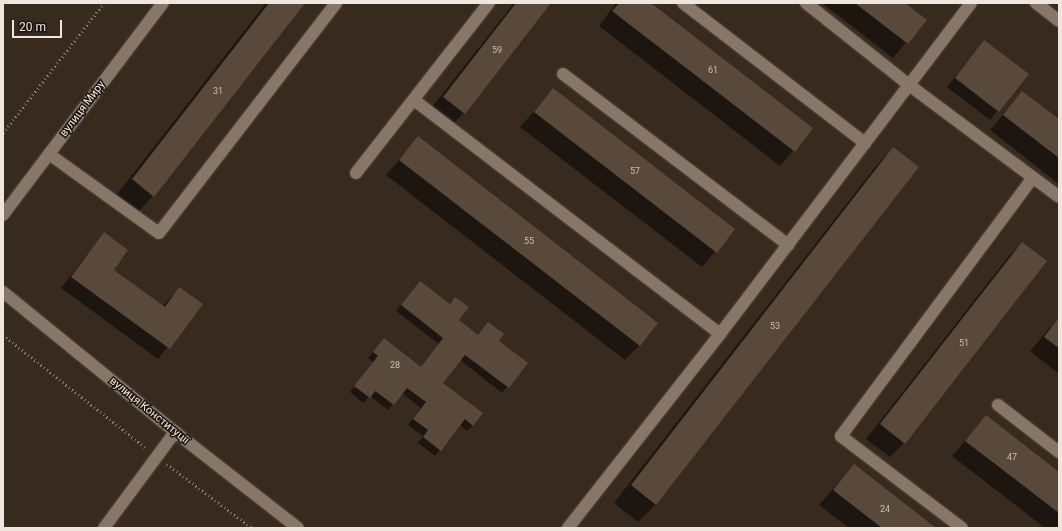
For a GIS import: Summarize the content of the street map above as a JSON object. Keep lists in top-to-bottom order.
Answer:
{
  "streets": {
    "street": ["вулиця Миру", "вулиця Конституції"]
  },
  "house_numbers": [
    "59",
    "61",
    "31",
    "57",
    "55",
    "53",
    "51",
    "28",
    "47",
    "24"
  ],
  "scale_bar": "20 m"
}
